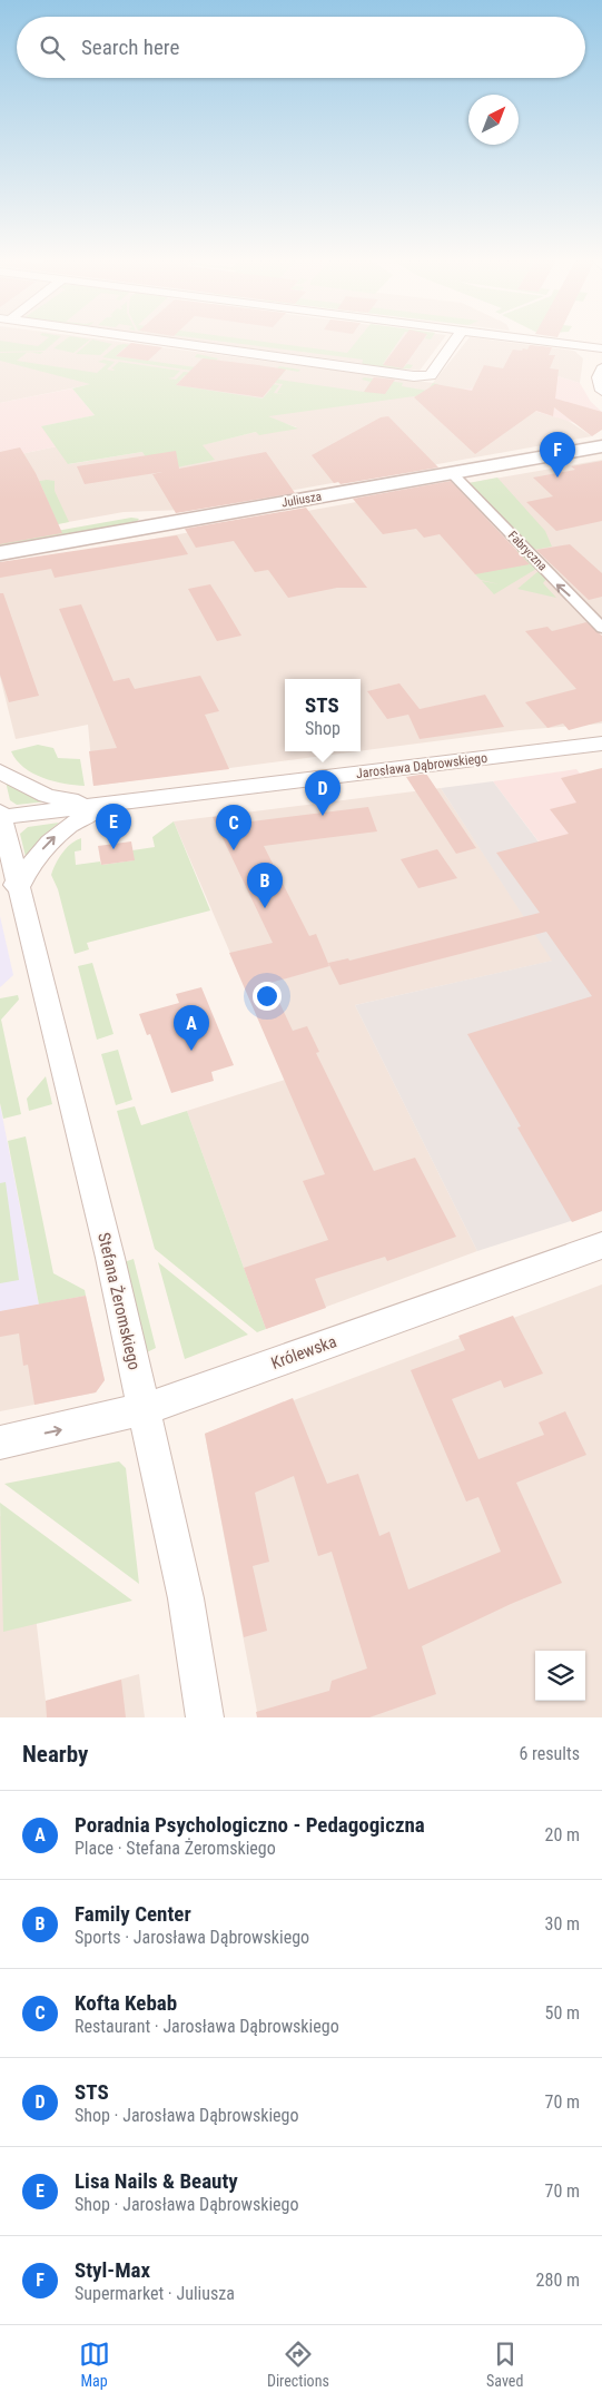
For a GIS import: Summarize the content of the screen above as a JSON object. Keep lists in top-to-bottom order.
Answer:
{
  "streets": {
    "street": [
      "Juliusza",
      "Fabryczna",
      "Jarosława Dąbrowskiego",
      "Stefana Żeromskiego",
      "Królewska"
    ]
  },
  "crossings": [
    ["Juliusza", "Fabryczna"],
    ["Jarosława Dąbrowskiego", "Stefana Żeromskiego"],
    ["Stefana Żeromskiego", "Królewska"]
  ],
  "one_way": ["Fabryczna"],
  "north": "top right",
  "page": {
    "search": "Search here",
    "pins": [
      "F",
      "D",
      "E",
      "C",
      "B",
      "A"
    ],
    "popup": ["STS", "Shop"],
    "heading": ["Nearby", "6 results"],
    "list": [
      {
        "mark": "A",
        "name": "Poradnia Psychologiczno - Pedagogiczna",
        "note": "Place · Stefana Żeromskiego",
        "value": "20 m"
      },
      {
        "mark": "B",
        "name": "Family Center",
        "note": "Sports · Jarosława Dąbrowskiego",
        "value": "30 m"
      },
      {
        "mark": "C",
        "name": "Kofta Kebab",
        "note": "Restaurant · Jarosława Dąbrowskiego",
        "value": "50 m"
      },
      {
        "mark": "D",
        "name": "STS",
        "note": "Shop · Jarosława Dąbrowskiego",
        "value": "70 m"
      },
      {
        "mark": "E",
        "name": "Lisa Nails & Beauty",
        "note": "Shop · Jarosława Dąbrowskiego",
        "value": "70 m"
      },
      {
        "mark": "F",
        "name": "Styl-Max",
        "note": "Supermarket · Juliusza",
        "value": "280 m"
      }
    ],
    "nav": ["Map", "Directions", "Saved"]
  }
}
